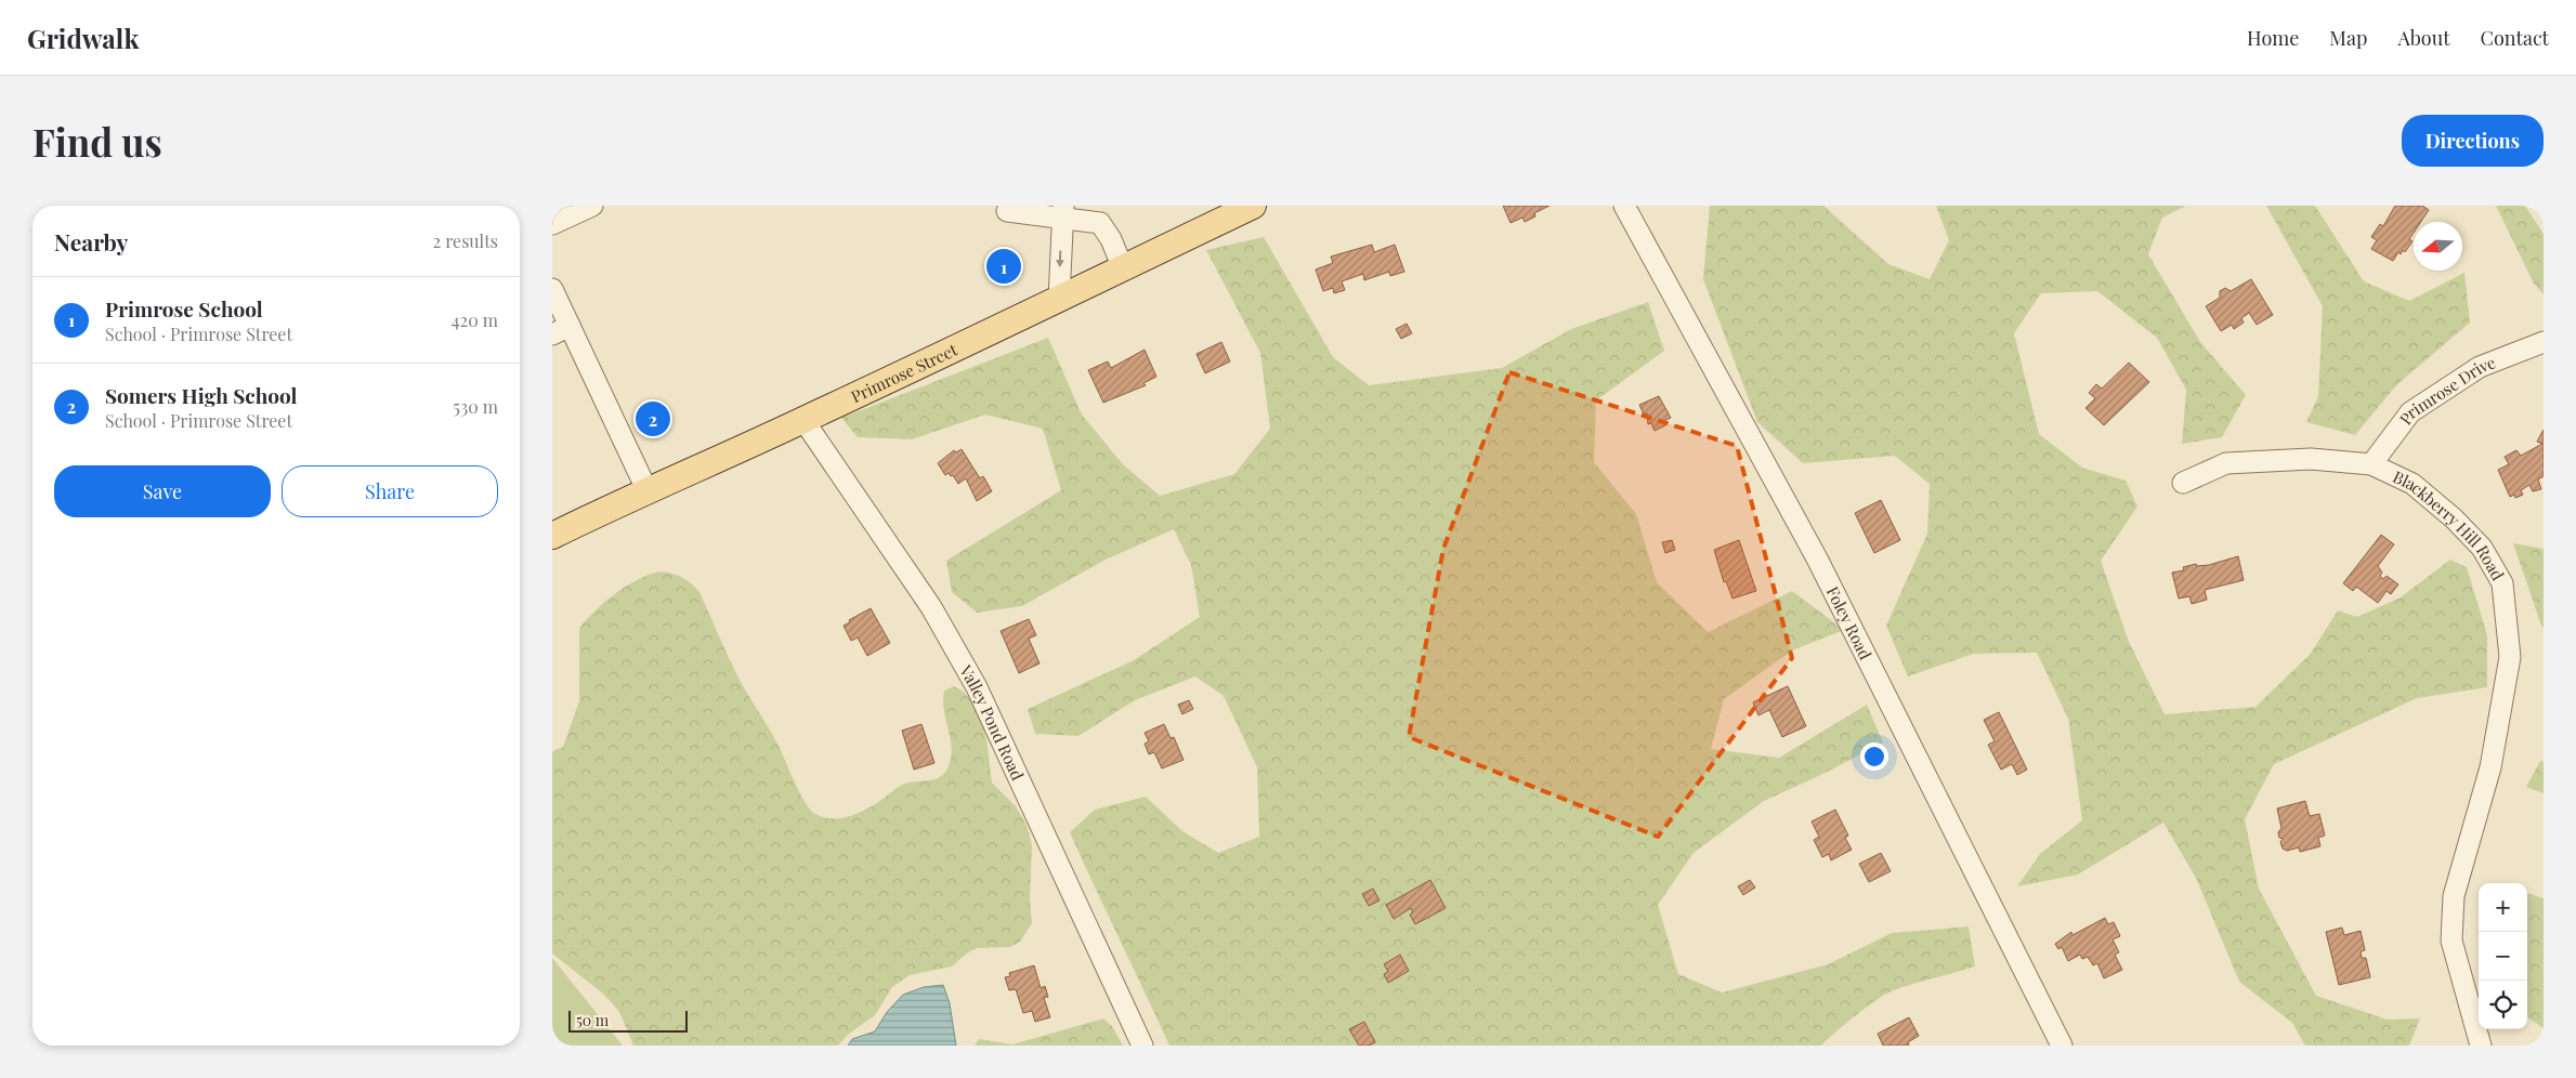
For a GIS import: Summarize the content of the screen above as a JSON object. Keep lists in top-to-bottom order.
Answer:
{
  "streets": {
    "main road": ["Primrose Street"],
    "street": [
      "Primrose Drive",
      "Blackberry Hill Road",
      "Foley Road",
      "Valley Pond Road"
    ]
  },
  "crossings": [
    ["Primrose Street", "Valley Pond Road"],
    ["Primrose Drive", "Blackberry Hill Road"]
  ],
  "scale_bar": "50 m",
  "north": "left",
  "page": {
    "header": "Gridwalk",
    "nav": [
      "Home",
      "Map",
      "About",
      "Contact"
    ],
    "buttons": [
      "Directions",
      ["Save", "Share"]
    ],
    "title": "Find us",
    "heading": ["Nearby", "2 results"],
    "pins": ["1", "2"],
    "list": [
      {
        "mark": "1",
        "name": "Primrose School",
        "note": "School · Primrose Street",
        "value": "420 m"
      },
      {
        "mark": "2",
        "name": "Somers High School",
        "note": "School · Primrose Street",
        "value": "530 m"
      }
    ],
    "map_buttons": ["+", "−"],
    "scale": "50 m"
  }
}
